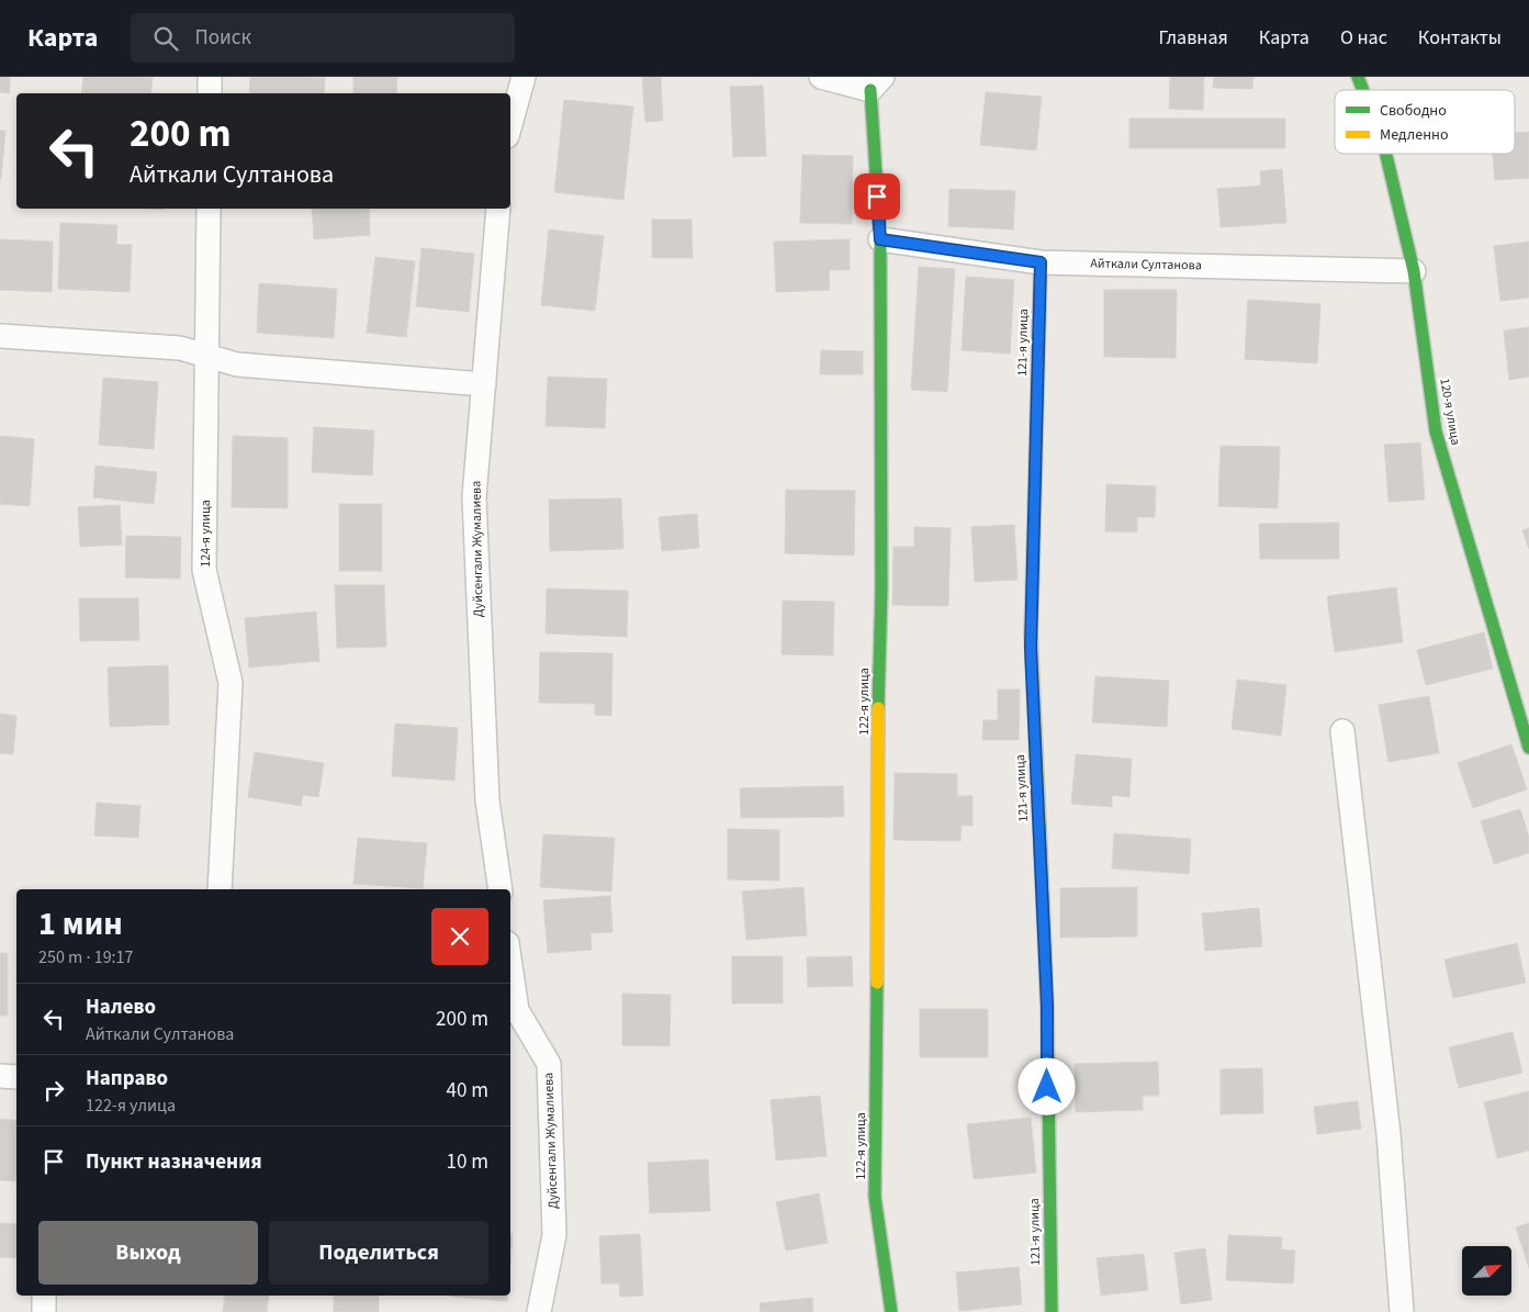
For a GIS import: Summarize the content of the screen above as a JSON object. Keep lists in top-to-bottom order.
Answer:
{
  "streets": {
    "street": [
      "Айткали Султанова",
      "121-я улица",
      "120-я улица",
      "124-я улица",
      "Дуйсенгали Жумалиева",
      "122-я улица"
    ]
  },
  "crossings": [
    ["Айткали Султанова", "121-я улица"],
    ["Айткали Султанова", "120-я улица"],
    ["Айткали Султанова", "122-я улица"]
  ],
  "legend": ["Свободно", "Медленно"],
  "north": "top right",
  "page": {
    "header": "Карта",
    "search": "Поиск",
    "nav": [
      "Главная",
      "Карта",
      "О нас",
      "Контакты"
    ],
    "turn": ["200 m", "Айткали Султанова"],
    "heading": ["1 мин", "250 m · 19:17"],
    "list": [
      {
        "name": "Налево",
        "note": "Айткали Султанова",
        "value": "200 m"
      },
      {
        "name": "Направо",
        "note": "122-я улица",
        "value": "40 m"
      },
      {
        "name": "Пункт назначения",
        "value": "10 m"
      }
    ],
    "buttons": ["Выход", "Поделиться"]
  }
}
